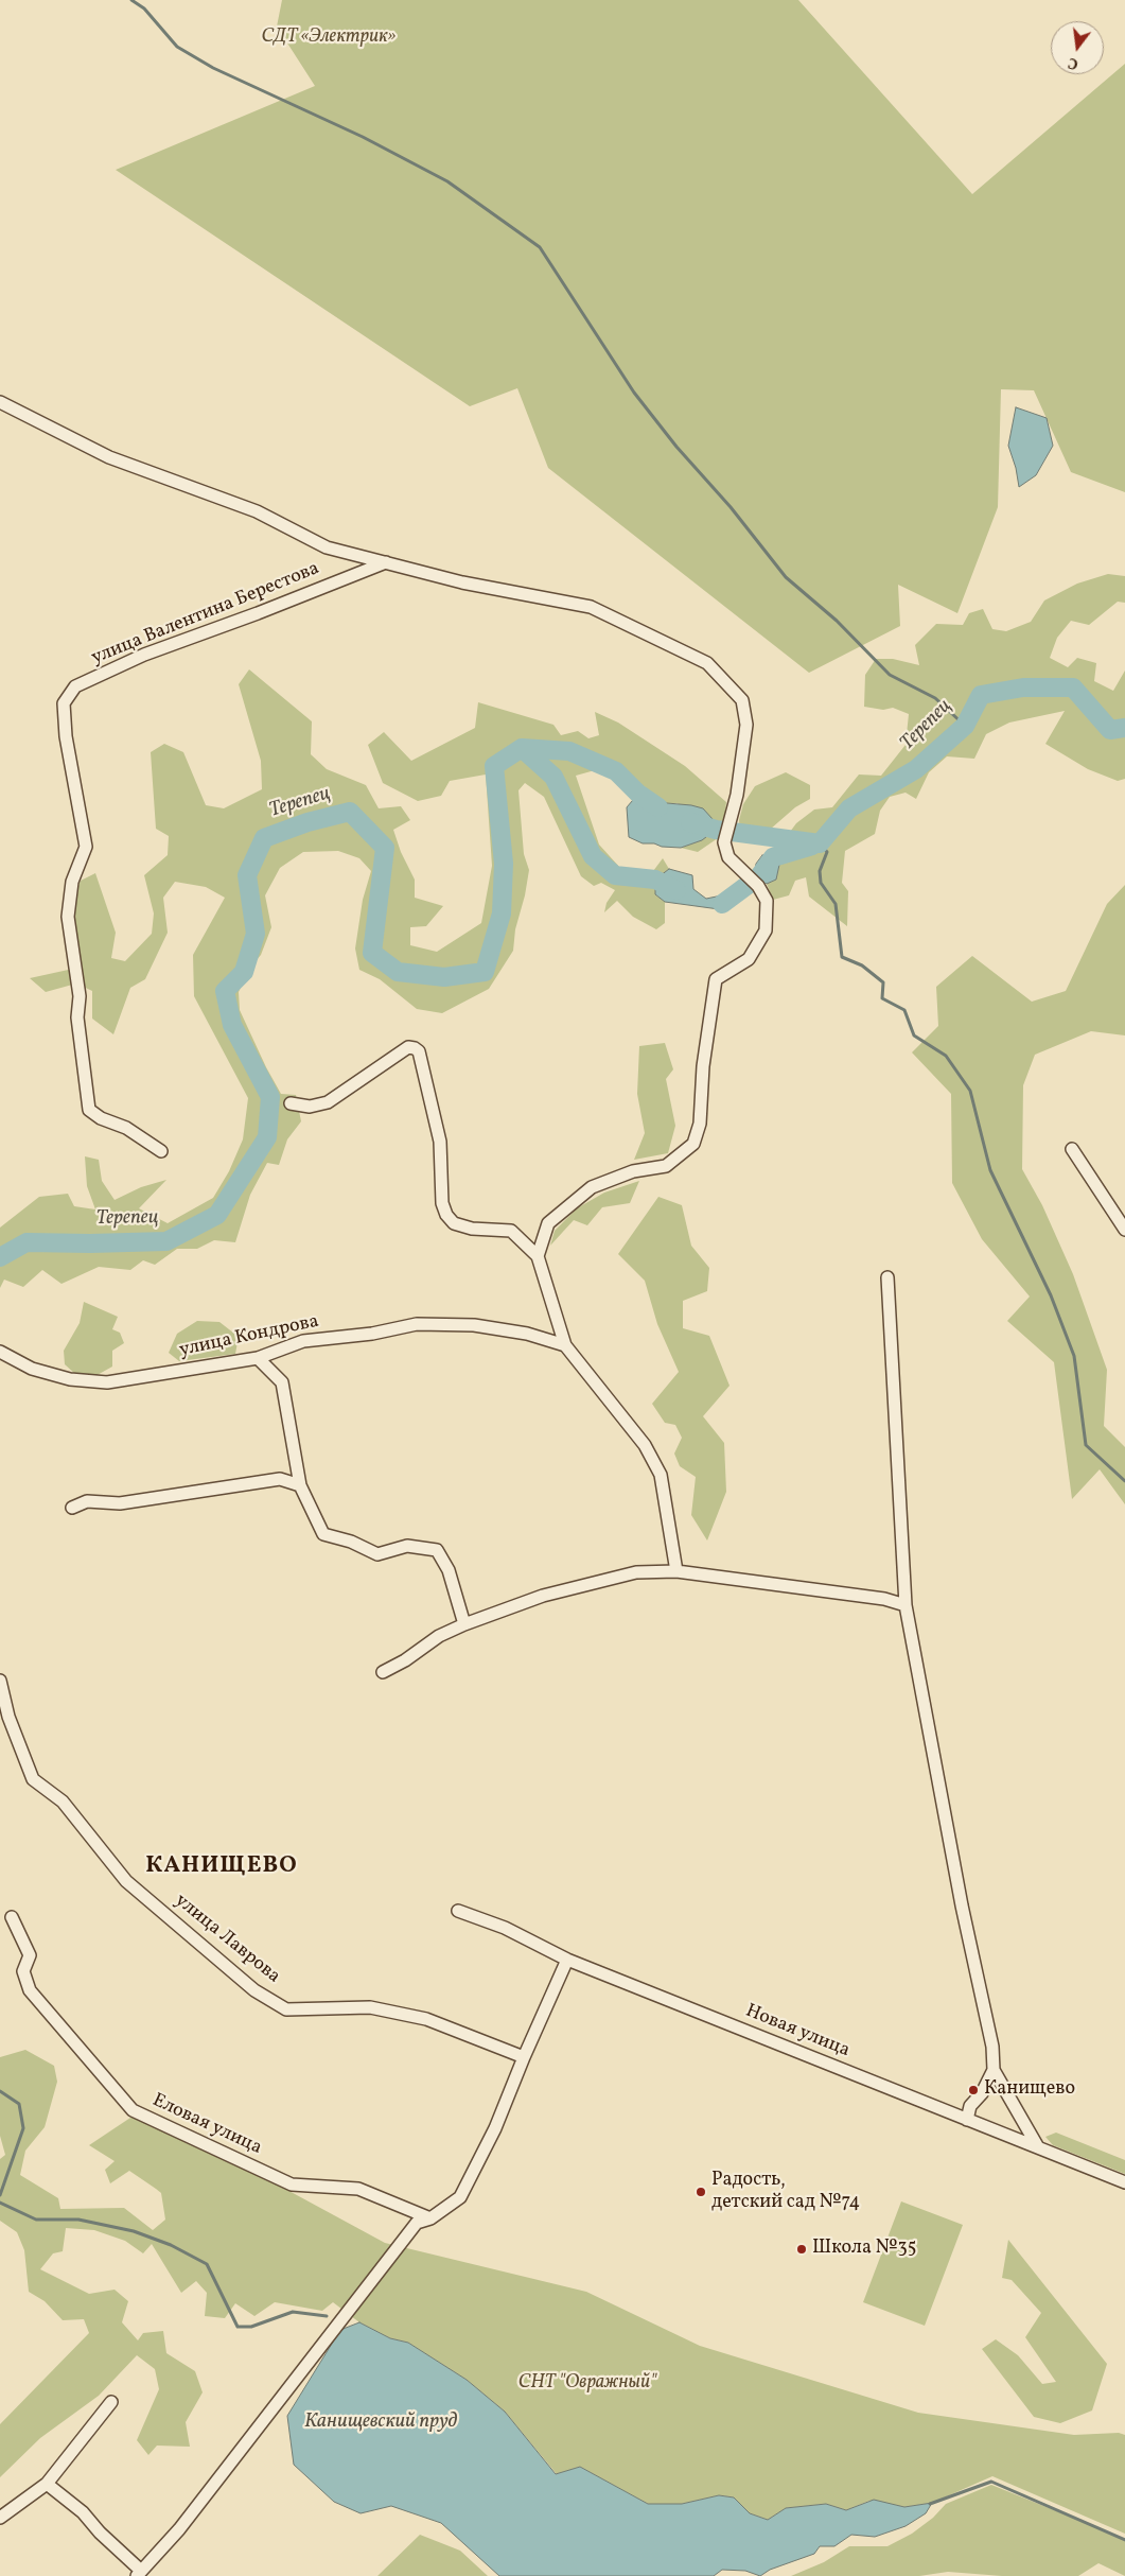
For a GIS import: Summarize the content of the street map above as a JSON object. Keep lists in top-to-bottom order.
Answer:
{
  "streets": {
    "street": [
      "улица Валентина Берестова",
      "улица Кондрова",
      "улица Лаврова",
      "Новая улица",
      "Еловая улица"
    ]
  },
  "districts": ["КАНИЩЕВО"],
  "water": ["Терепец", "Канищевский пруд"],
  "parks": ["СДТ «Электрик»", "СНТ \"Овражный\""],
  "places": ["Канищево", "Радость, детский сад №74", "Школа №35"],
  "north": "bottom"
}
